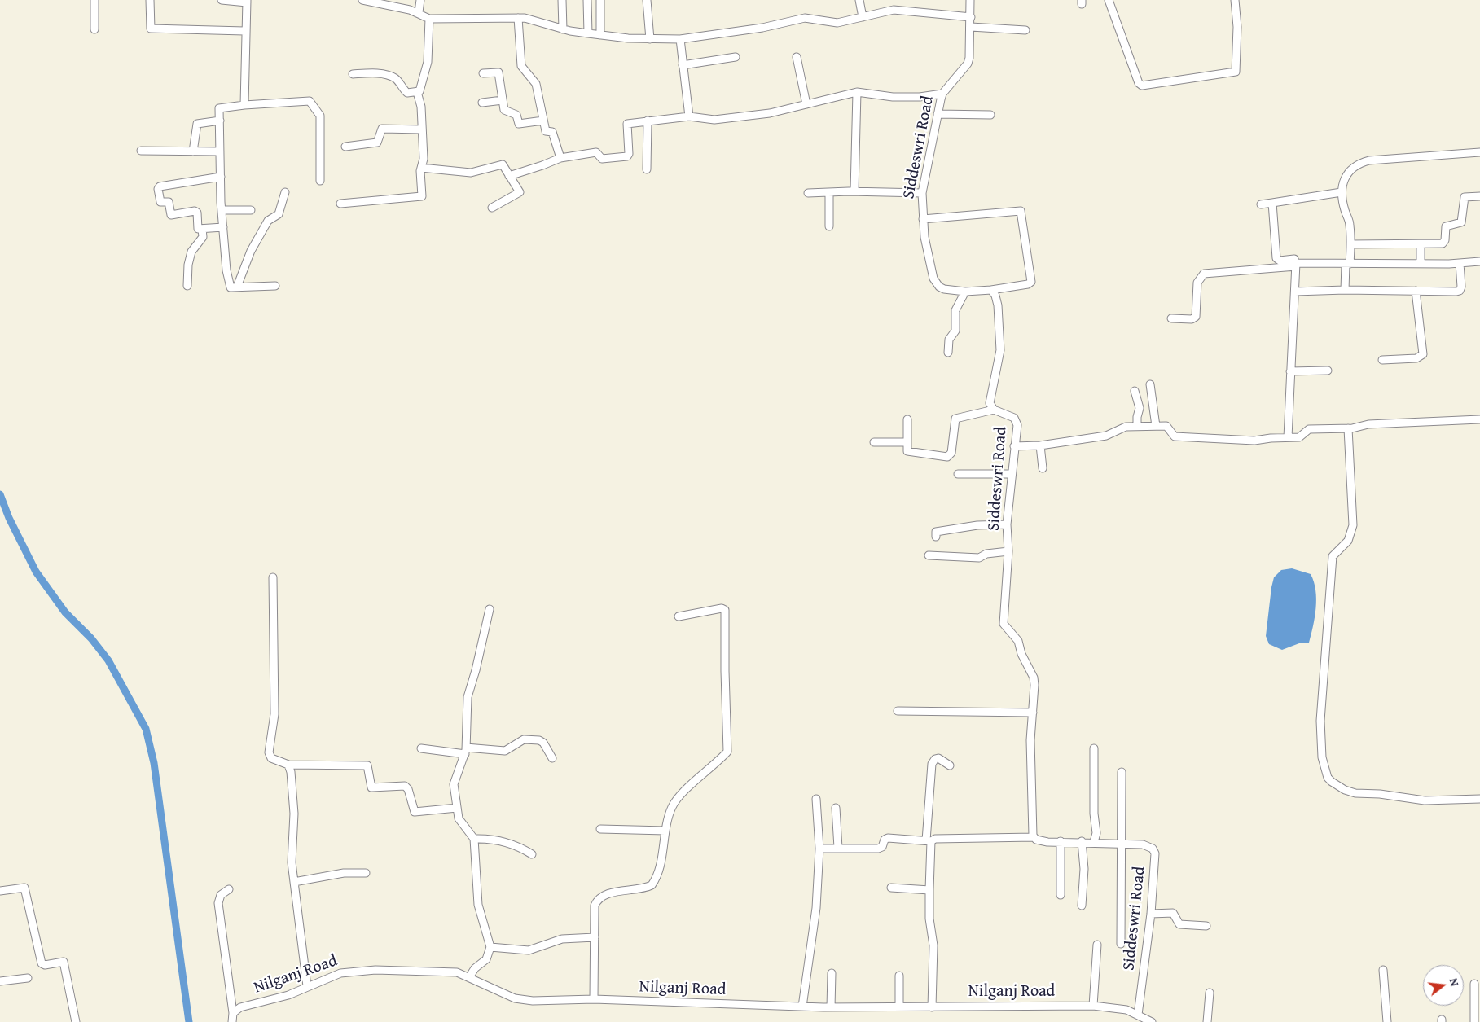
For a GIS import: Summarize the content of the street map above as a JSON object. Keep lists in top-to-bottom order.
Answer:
{
  "streets": {
    "street": ["Siddeswri Road", "Nilganj Road"]
  },
  "crossings": [
    ["Siddeswri Road", "Nilganj Road"]
  ],
  "north": "right"
}
